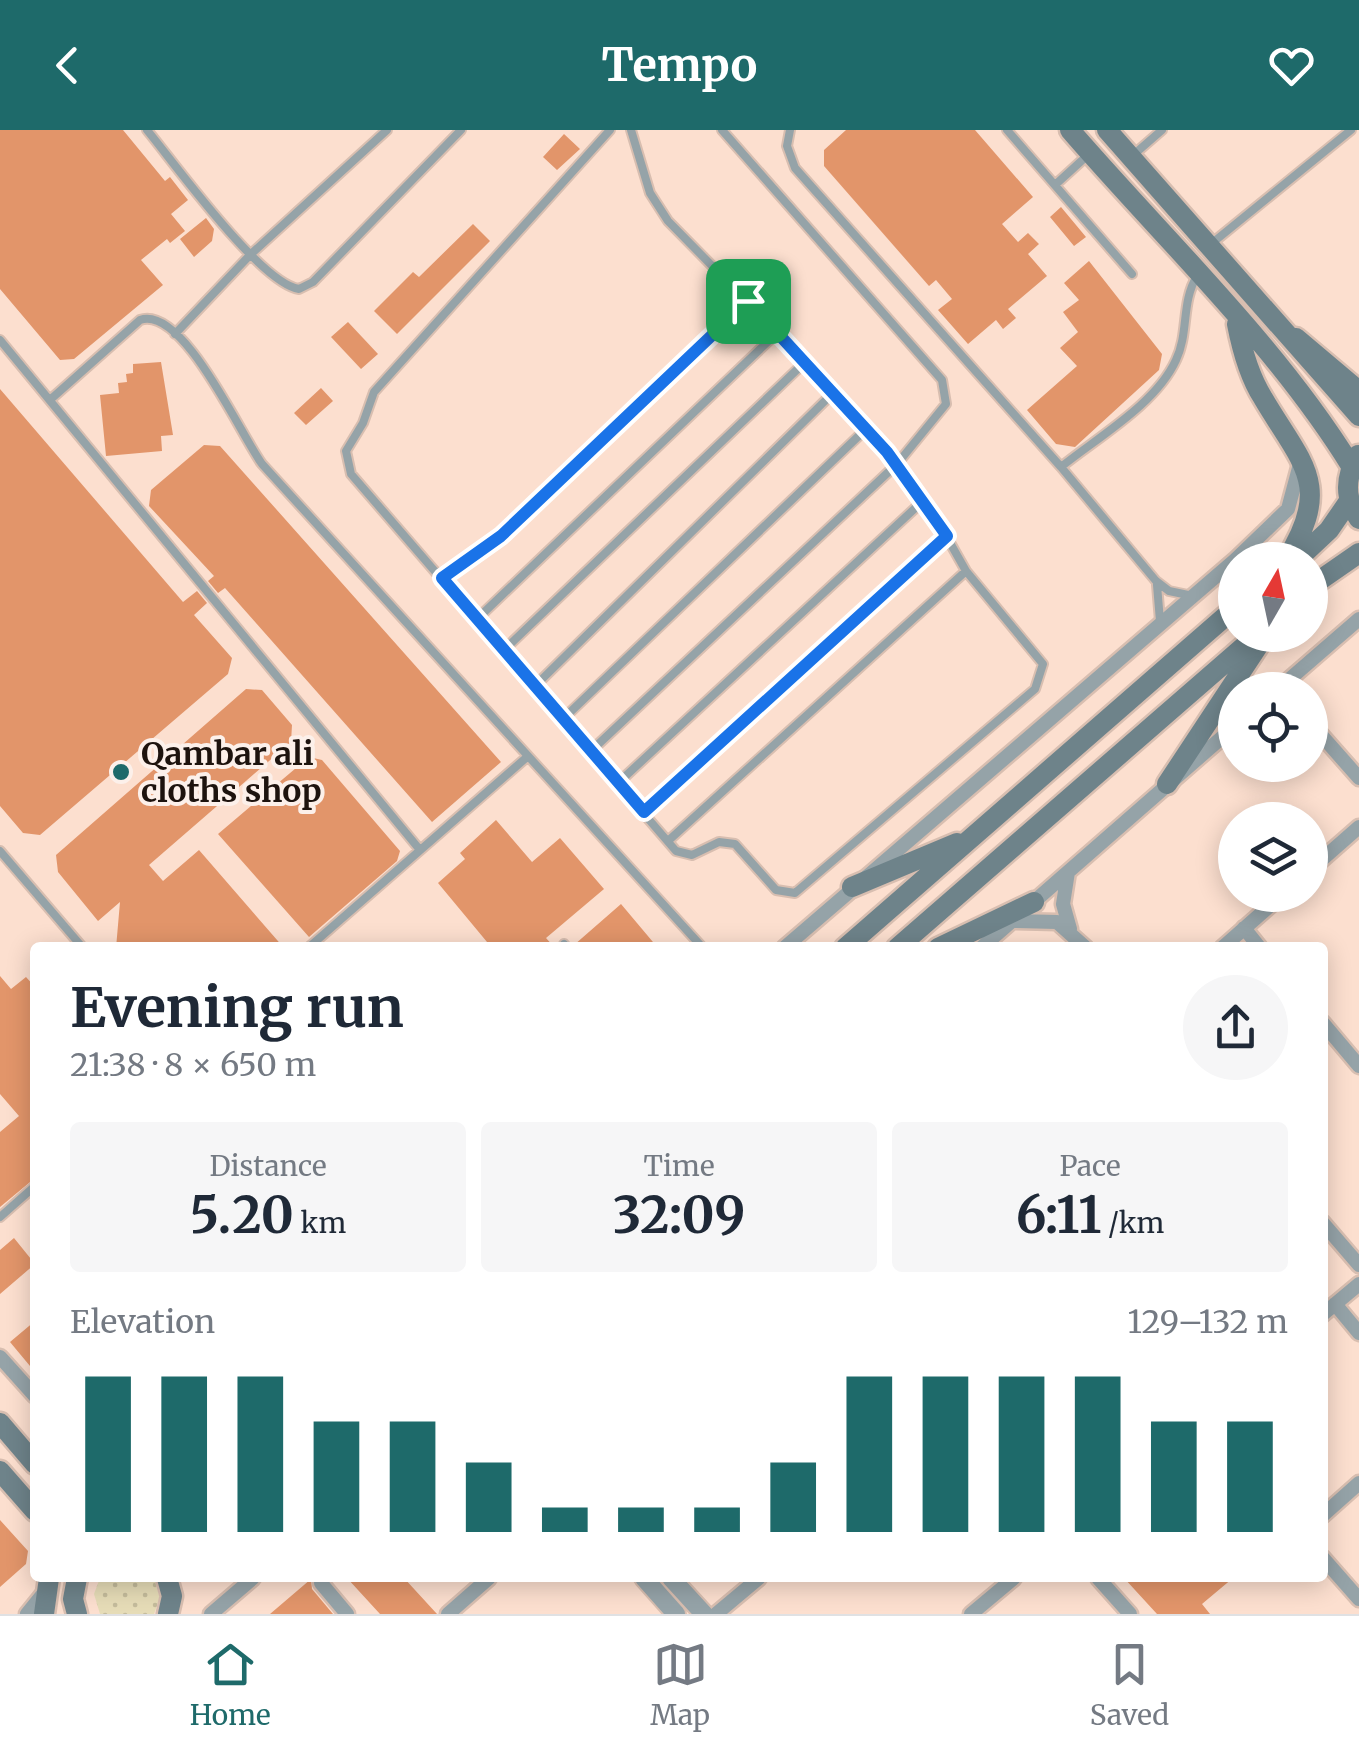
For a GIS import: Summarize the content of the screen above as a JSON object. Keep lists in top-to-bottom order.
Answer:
{
  "places": ["Qambar ali cloths shop"],
  "north": "top",
  "page": {
    "header": "Tempo",
    "heading": ["Evening run", "21:38 · 8 × 650 m"],
    "stats": [
      ["Distance", "5.20 km"],
      ["Time", "32:09"],
      ["Pace", "6:11 /km"]
    ],
    "chart": ["Elevation", "129–132 m"],
    "tabs": ["Home", "Map", "Saved"]
  }
}
